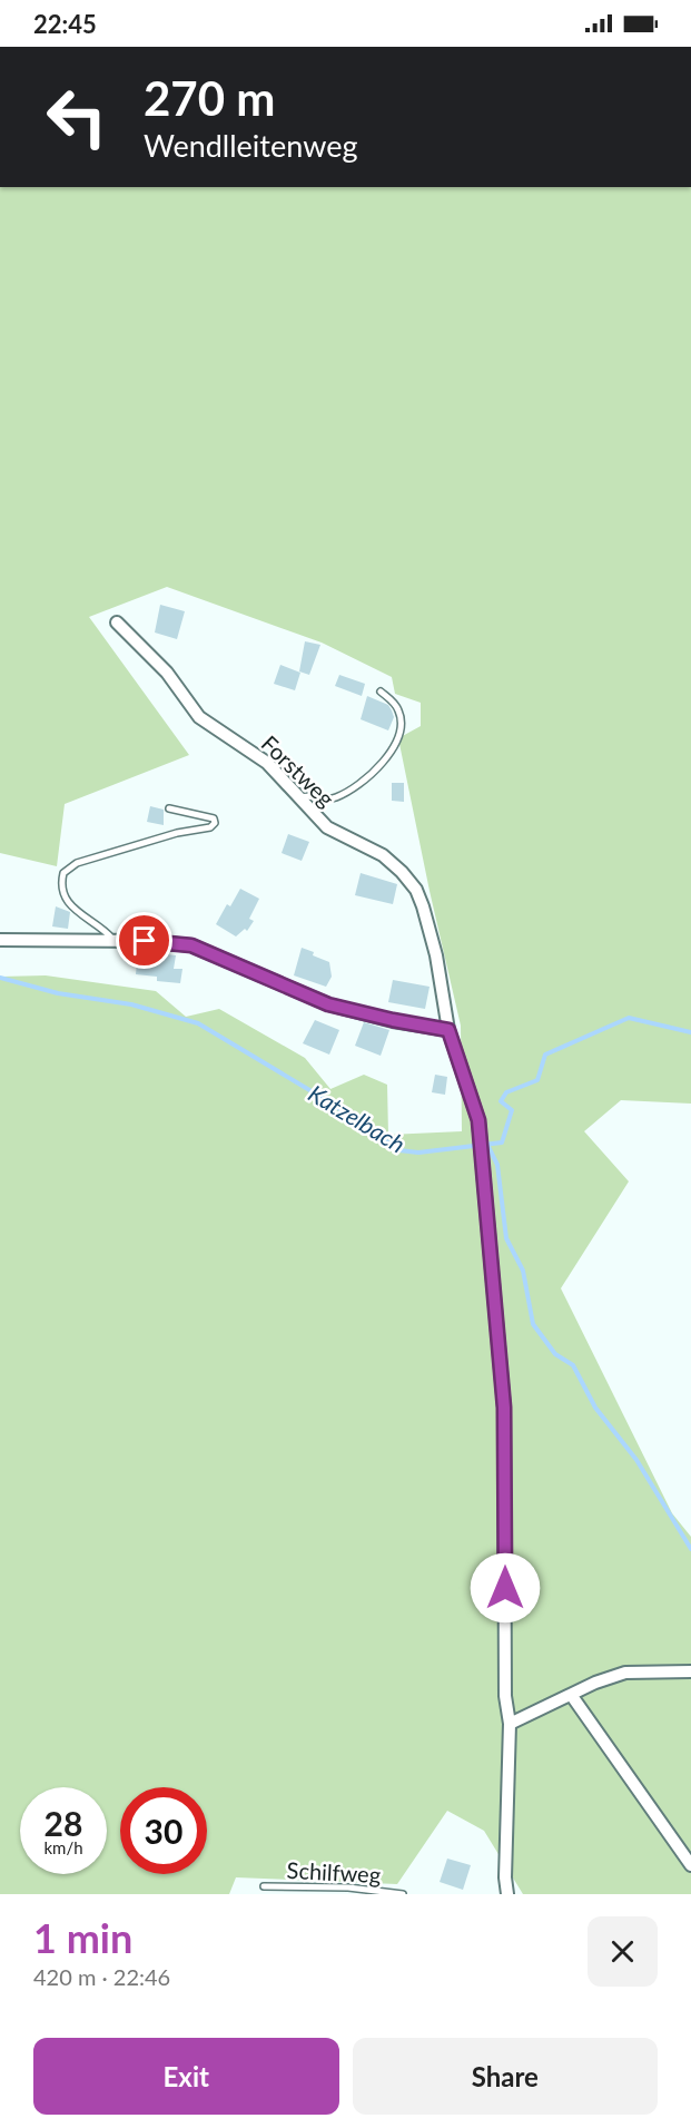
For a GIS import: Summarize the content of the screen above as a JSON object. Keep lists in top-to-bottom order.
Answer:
{
  "streets": {
    "street": ["Forstweg"],
    "lane": ["Schilfweg"]
  },
  "water": ["Katzelbach"],
  "page": {
    "status": "22:45",
    "turn": ["270 m", "Wendlleitenweg"],
    "speed": "28 km/h",
    "limit": "30",
    "heading": ["1 min", "420 m · 22:46"],
    "buttons": ["Exit", "Share"]
  }
}
